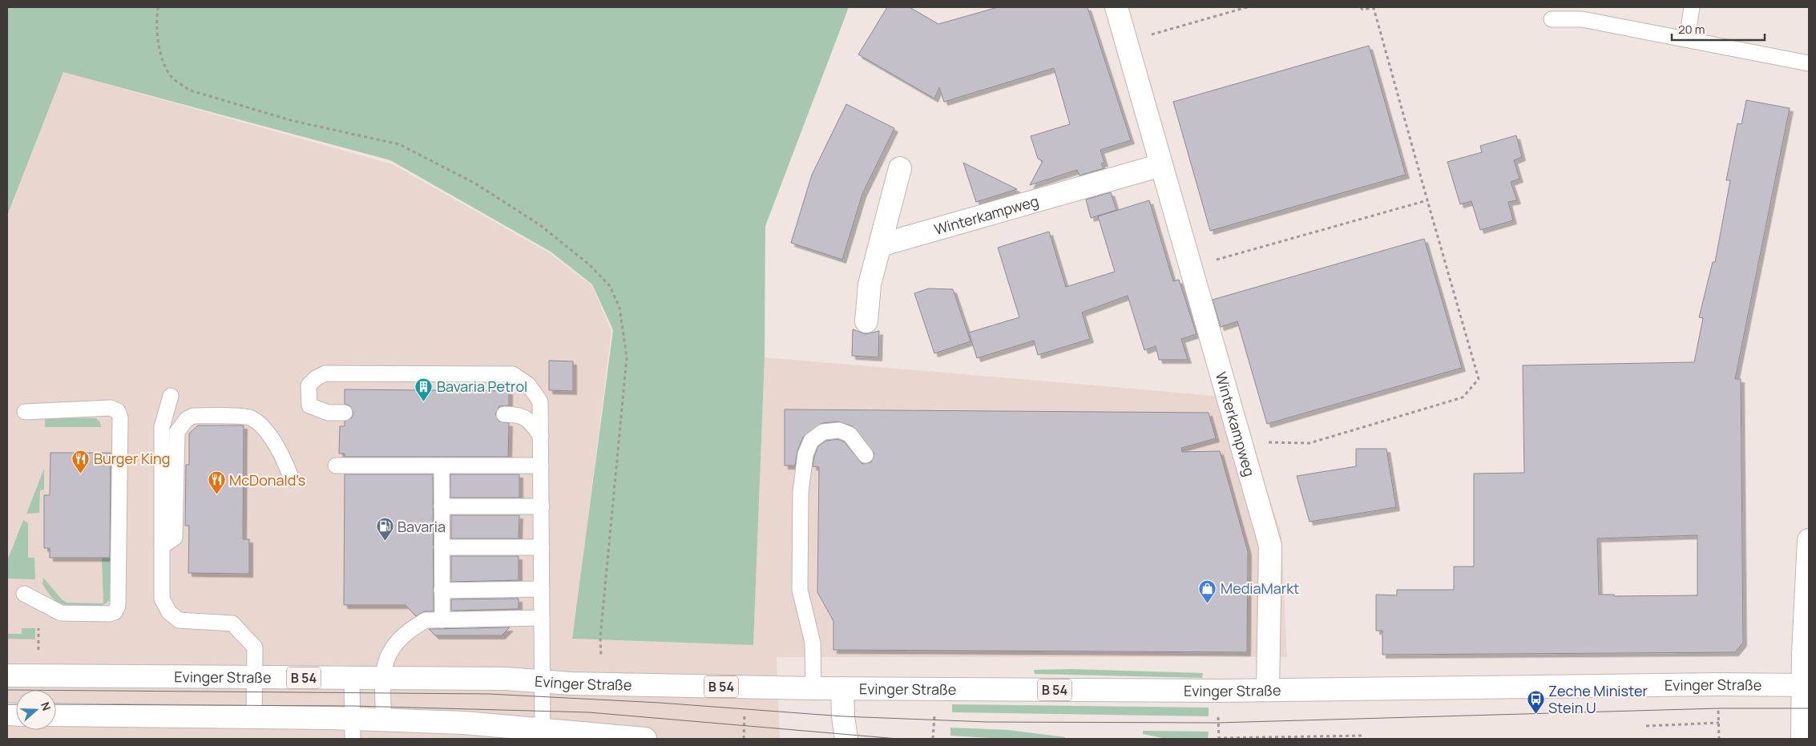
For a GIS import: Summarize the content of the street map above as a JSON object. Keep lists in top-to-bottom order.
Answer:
{
  "streets": {
    "main road": ["Winterkampweg", "Evinger Straße", "B 54"]
  },
  "crossings": [
    ["Winterkampweg", "Evinger Straße"]
  ],
  "places": {
    "building": ["Bavaria Petrol"],
    "restaurant": ["Burger King", "McDonald's"],
    "fuel station": ["Bavaria"],
    "shop": ["MediaMarkt"],
    "bus stop": ["Zeche Minister Stein U"]
  },
  "scale_bar": "20 m",
  "north": "right"
}
